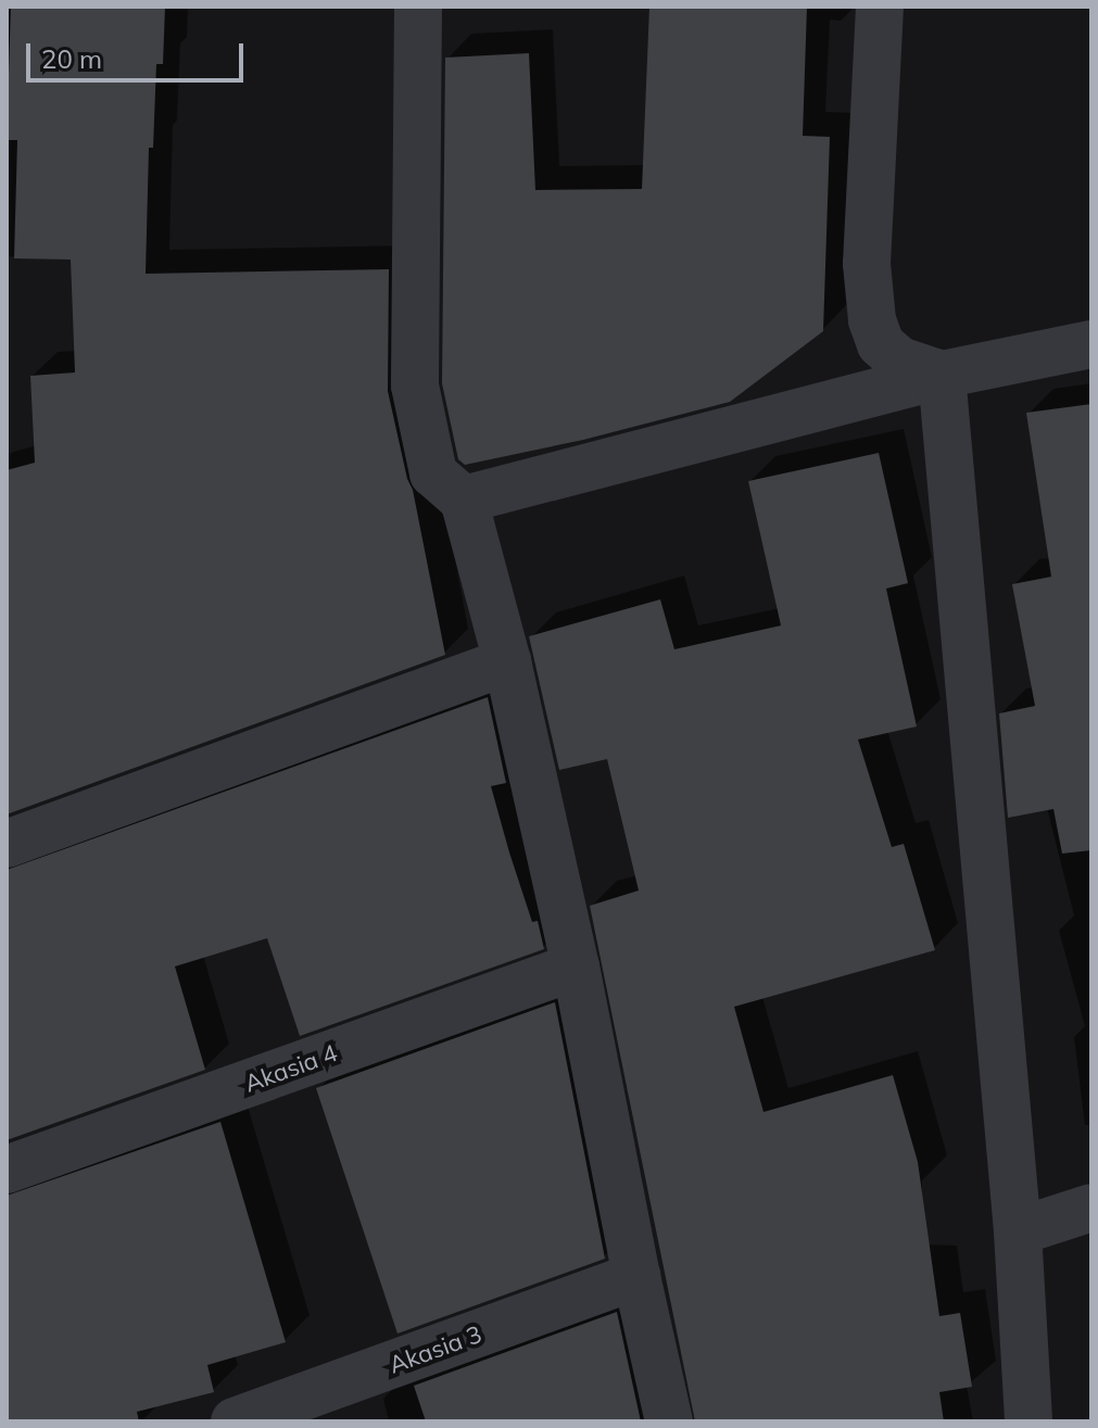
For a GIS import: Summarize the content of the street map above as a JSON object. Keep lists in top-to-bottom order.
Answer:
{
  "streets": {
    "street": ["Akasia 4", "Akasia 3"]
  },
  "scale_bar": "20 m"
}
